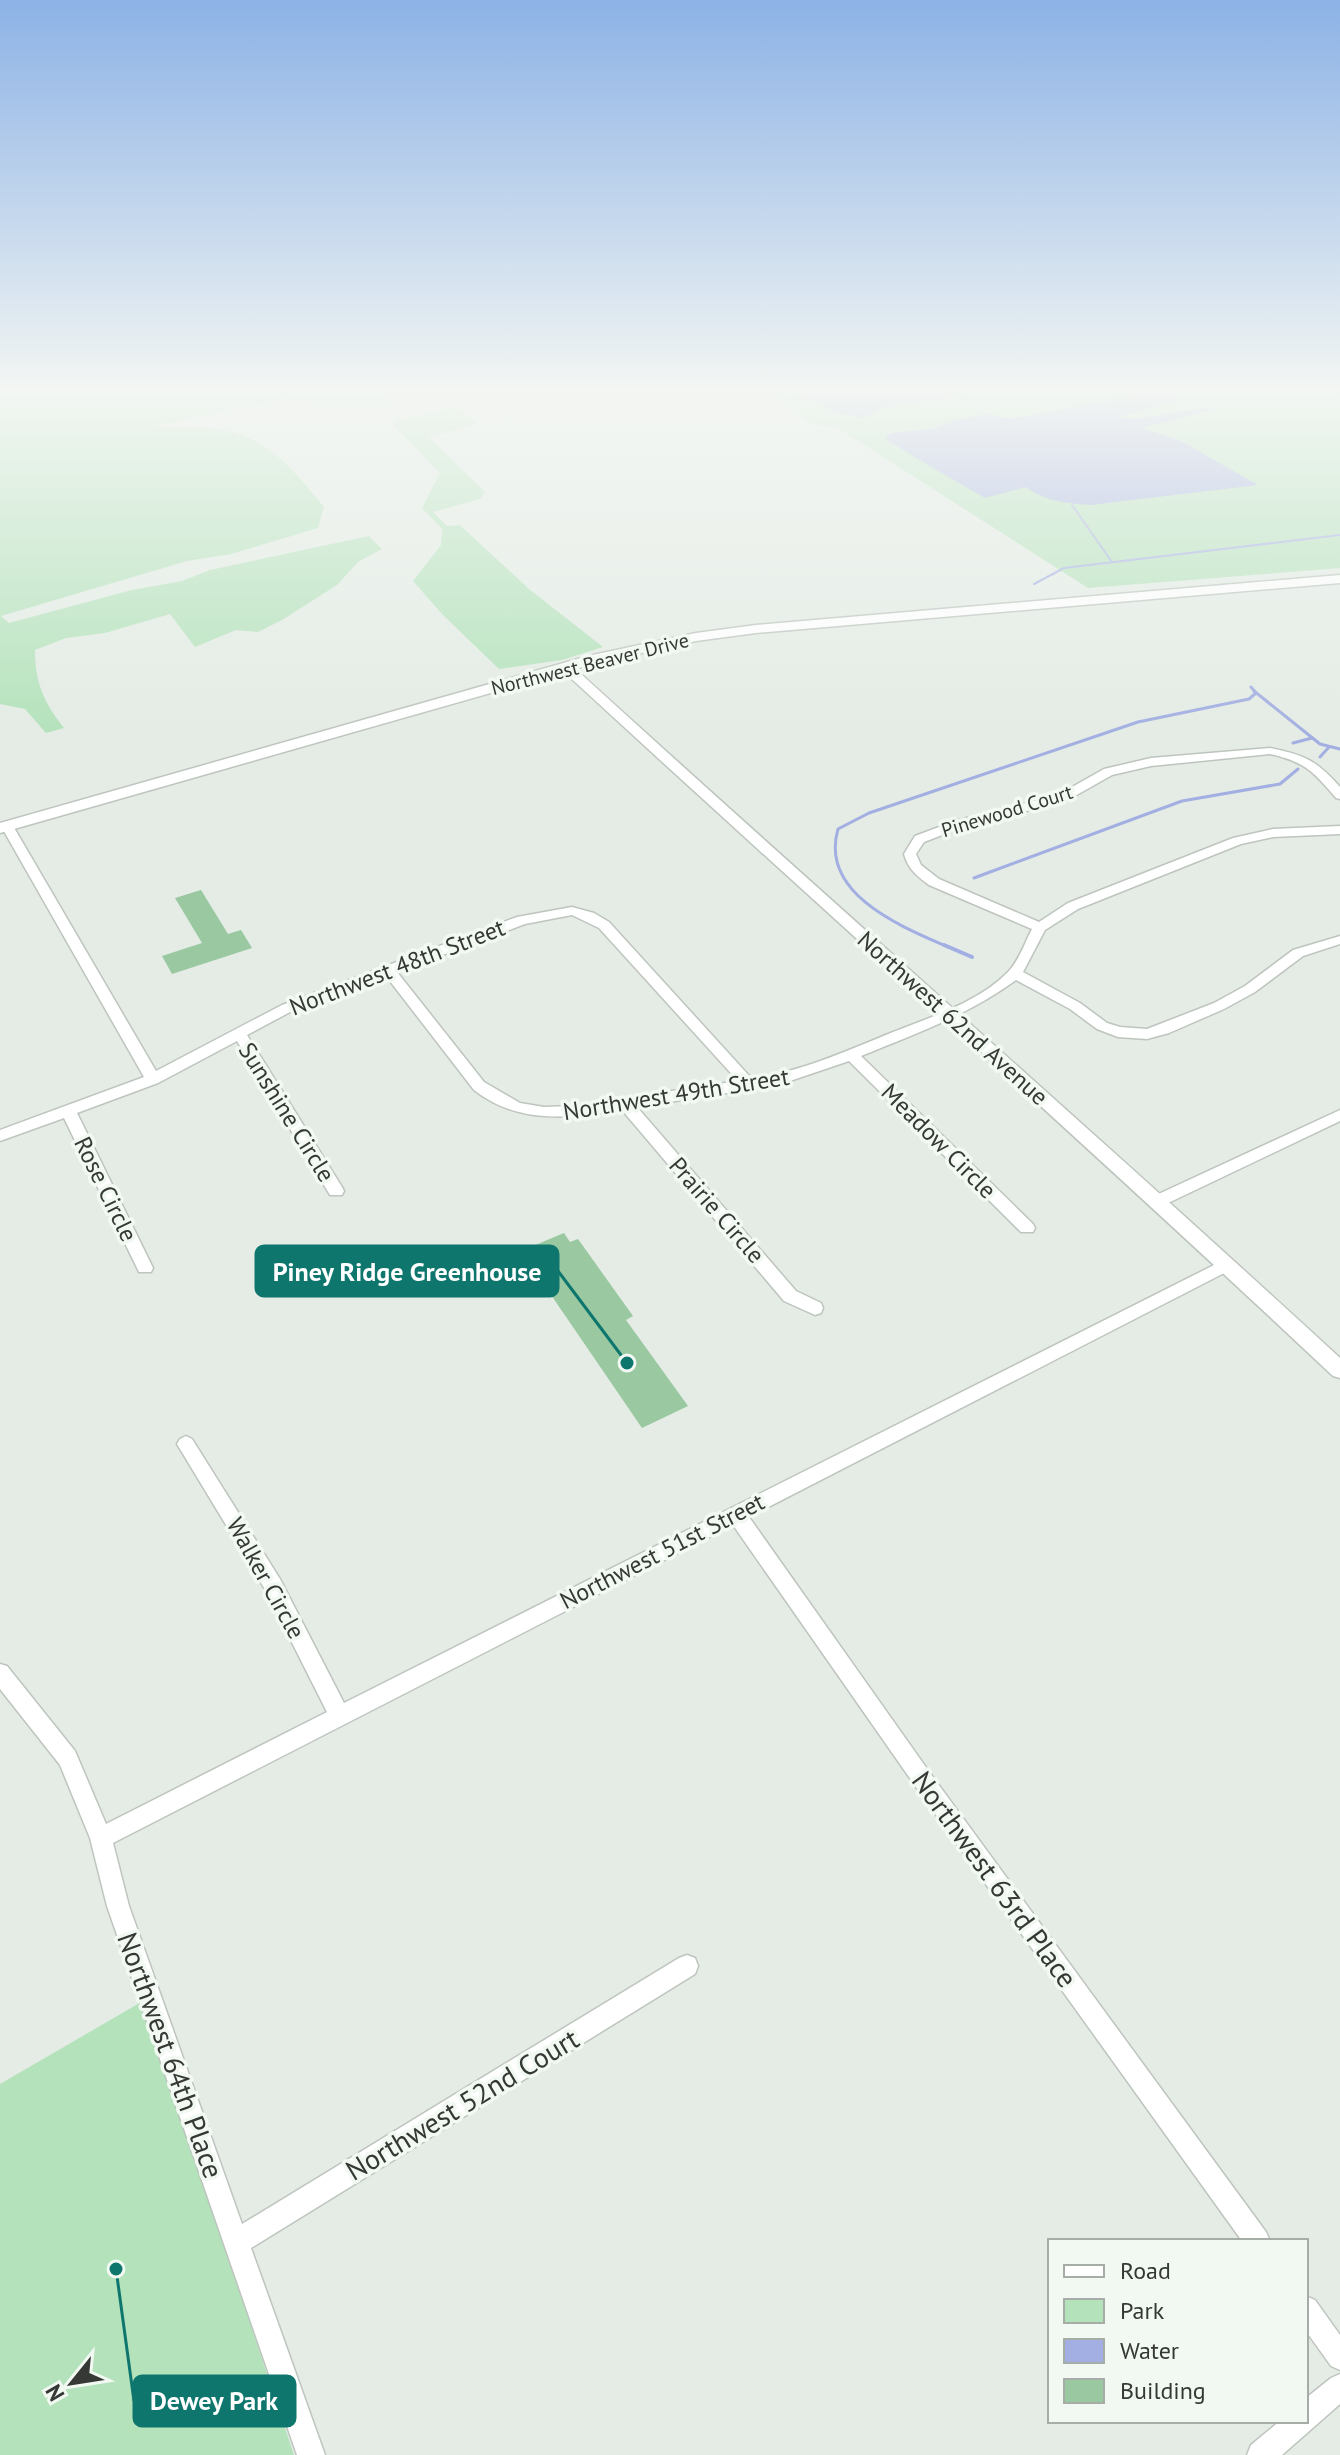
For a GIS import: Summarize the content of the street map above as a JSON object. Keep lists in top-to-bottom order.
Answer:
{
  "streets": {
    "main road": ["Northwest Beaver Drive"],
    "street": [
      "Pinewood Court",
      "Northwest 48th Street",
      "Northwest 62nd Avenue",
      "Northwest 49th Street",
      "Sunshine Circle",
      "Meadow Circle",
      "Rose Circle",
      "Prairie Circle",
      "Northwest 51st Street",
      "Walker Circle",
      "Northwest 63rd Place",
      "Northwest 64th Place",
      "Northwest 52nd Court"
    ]
  },
  "crossings": [
    ["Northwest Beaver Drive", "Northwest 62nd Avenue"],
    ["Pinewood Court", "Northwest 49th Street"],
    ["Northwest 48th Street", "Northwest 49th Street"],
    ["Northwest 48th Street", "Sunshine Circle"],
    ["Northwest 48th Street", "Rose Circle"],
    ["Northwest 62nd Avenue", "Northwest 49th Street"],
    ["Northwest 62nd Avenue", "Northwest 51st Street"],
    ["Northwest 49th Street", "Meadow Circle"],
    ["Northwest 49th Street", "Prairie Circle"],
    ["Northwest 51st Street", "Walker Circle"],
    ["Northwest 51st Street", "Northwest 63rd Place"],
    ["Northwest 51st Street", "Northwest 64th Place"],
    ["Northwest 64th Place", "Northwest 52nd Court"]
  ],
  "places": ["Piney Ridge Greenhouse", "Dewey Park"],
  "legend": [
    "Road",
    "Park",
    "Water",
    "Building"
  ],
  "north": "bottom left"
}
